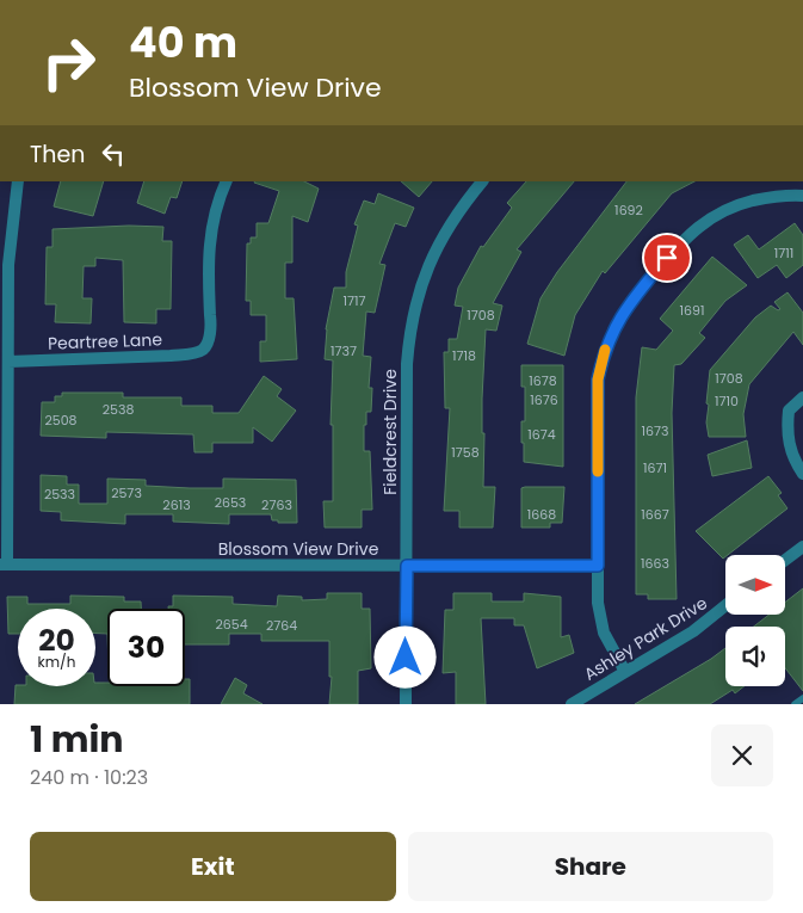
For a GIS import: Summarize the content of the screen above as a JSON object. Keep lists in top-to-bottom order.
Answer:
{
  "streets": {
    "street": [
      "Peartree Lane",
      "Fieldcrest Drive",
      "Blossom View Drive",
      "Ashley Park Drive"
    ]
  },
  "crossings": [
    ["Fieldcrest Drive", "Blossom View Drive"]
  ],
  "house_numbers": [
    "1692",
    "1711",
    "1717",
    "1691",
    "1708",
    "1737",
    "1718",
    "1708",
    "1678",
    "1676",
    "1710",
    "2538",
    "2508",
    "1673",
    "1674",
    "1758",
    "1671",
    "2573",
    "2533",
    "2653",
    "2613",
    "2763",
    "1668",
    "1667",
    "1663",
    "2654",
    "2764"
  ],
  "north": "right",
  "page": {
    "turn": ["40 m", "Blossom View Drive"],
    "then": "Then",
    "speed": "20 km/h",
    "limit": "30",
    "heading": ["1 min", "240 m · 10:23"],
    "buttons": ["Exit", "Share"]
  }
}
